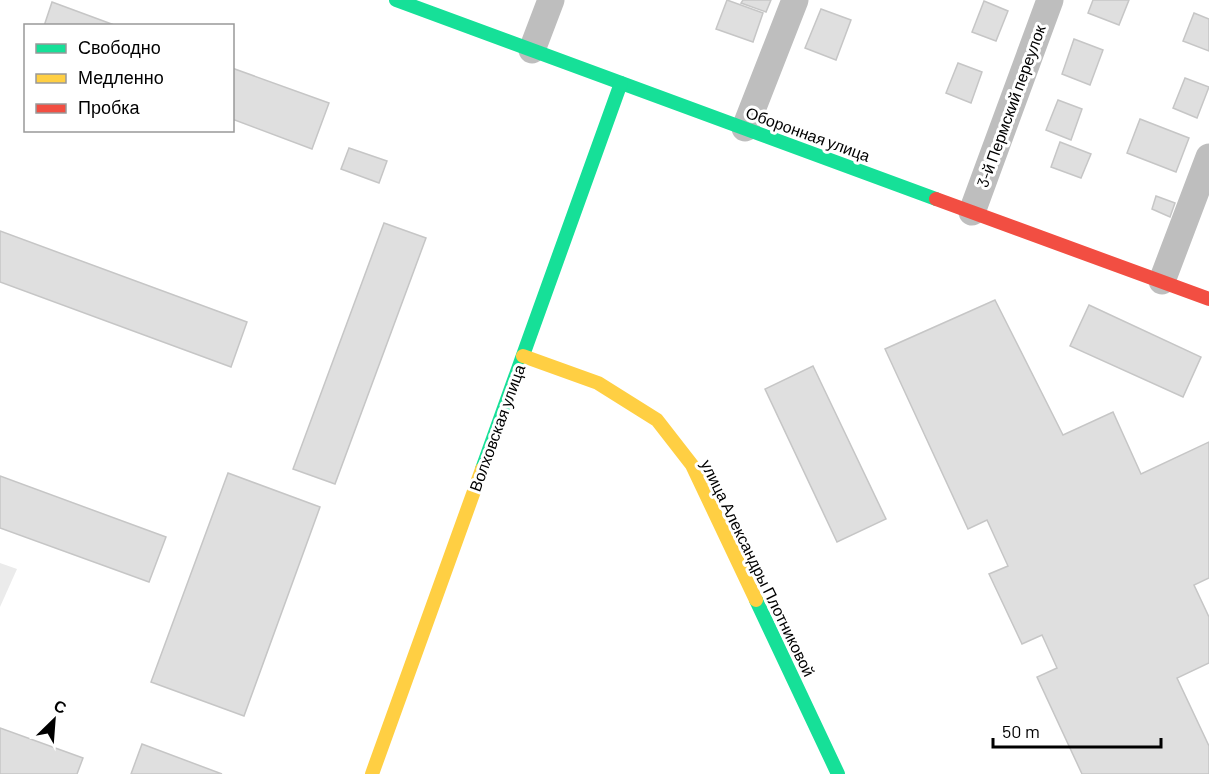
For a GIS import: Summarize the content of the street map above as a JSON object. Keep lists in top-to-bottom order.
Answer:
{
  "streets": {
    "street": [
      "3-й Пермский переулок",
      "Оборонная улица",
      "Волховская улица",
      "улица Александры Плотниковой"
    ]
  },
  "crossings": [
    ["3-й Пермский переулок", "Оборонная улица"],
    ["Оборонная улица", "Волховская улица"],
    ["Волховская улица", "улица Александры Плотниковой"]
  ],
  "legend": ["Свободно", "Медленно", "Пробка"],
  "scale_bar": "50 m",
  "north": "top right"
}
